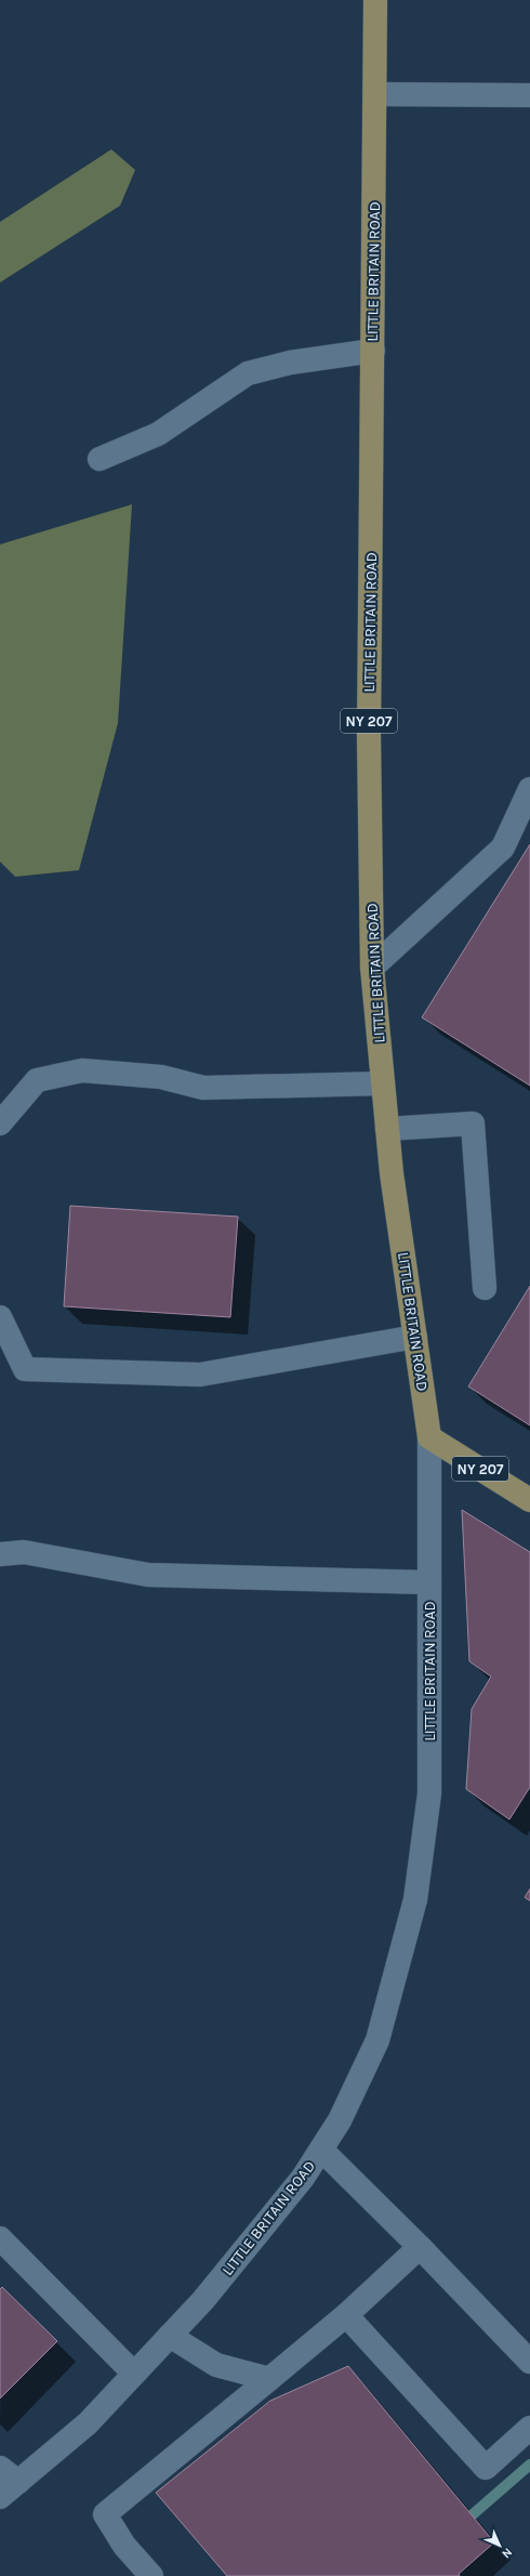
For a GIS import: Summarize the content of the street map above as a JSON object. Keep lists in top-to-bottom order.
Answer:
{
  "streets": {
    "main road": ["LITTLE BRITAIN ROAD", "NY 207"]
  },
  "crossings": [
    ["LITTLE BRITAIN ROAD", "NY 207"]
  ],
  "north": "bottom right"
}
